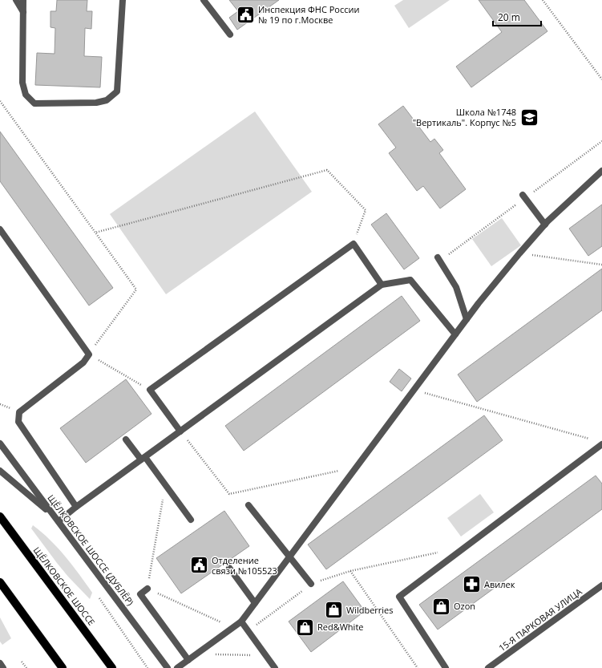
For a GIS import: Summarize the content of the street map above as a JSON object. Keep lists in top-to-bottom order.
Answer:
{
  "streets": {
    "main road": ["ЩЁЛКОВСКОЕ ШОССЕ"],
    "street": ["ЩЁЛКОВСКОЕ ШОССЕ (ДУБЛЁР)", "15-Я ПАРКОВАЯ УЛИЦА"]
  },
  "places": {
    "public building": ["Инспекция ФНС России № 19 по г.Москве", "Отделение связи №105523"],
    "school or university": ["Школа №1748 \"Вертикаль\". Корпус №5"],
    "pharmacy": ["Авилек"],
    "shop": ["Ozon", "Wildberries", "Red&White"]
  },
  "scale_bar": "20 m"
}
